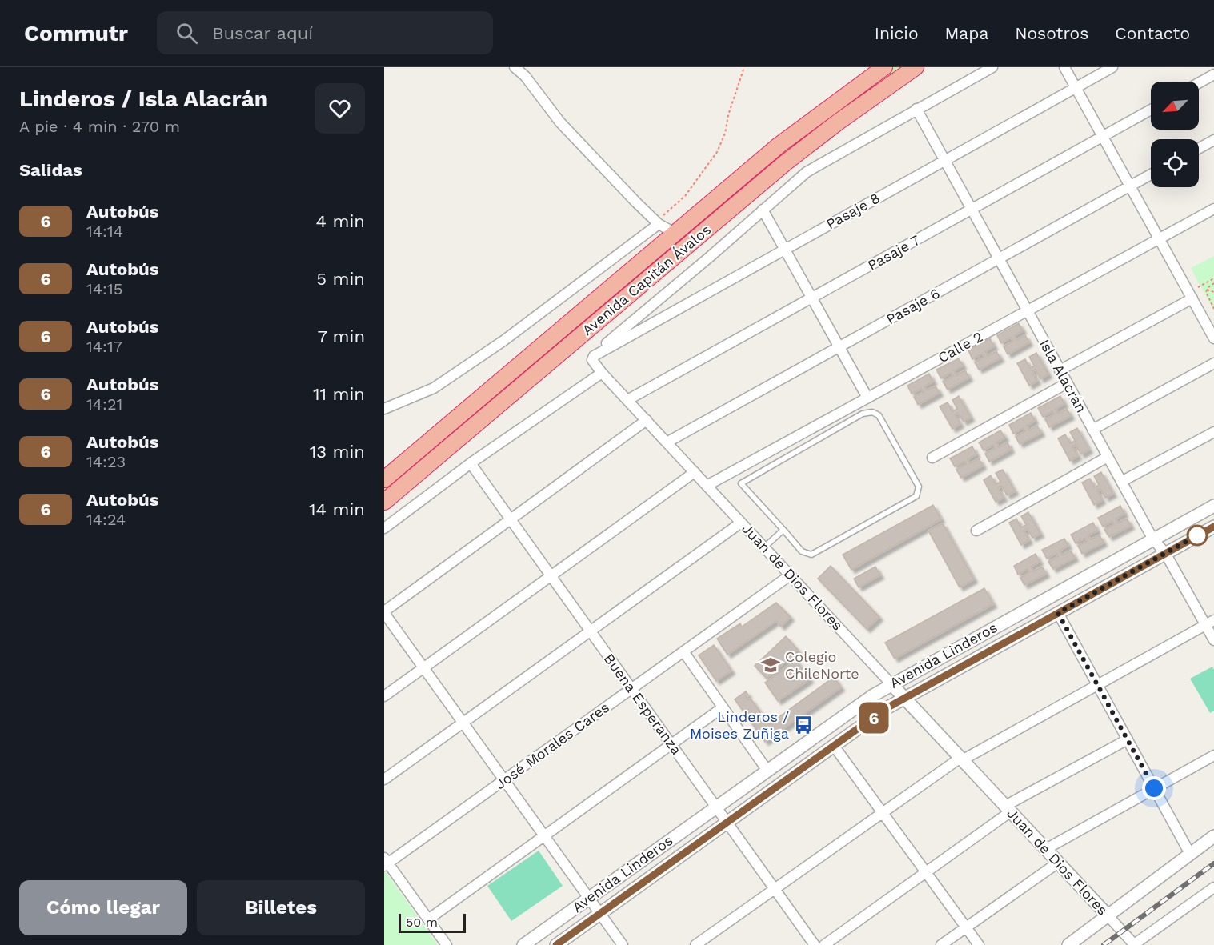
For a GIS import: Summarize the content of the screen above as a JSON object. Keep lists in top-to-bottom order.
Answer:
{
  "streets": {
    "highway": ["Avenida Capitán Ávalos"],
    "street": [
      "Pasaje 8",
      "Pasaje 7",
      "Pasaje 6",
      "Calle 2",
      "Isla Alacrán",
      "Juan de Dios Flores",
      "Avenida Linderos",
      "Buena Esperanza",
      "José Morales Cares"
    ]
  },
  "crossings": [
    ["Pasaje 8", "Avenida Capitán Ávalos"],
    ["Pasaje 8", "Isla Alacrán"],
    ["Pasaje 8", "Juan de Dios Flores"],
    ["Pasaje 7", "Isla Alacrán"],
    ["Pasaje 7", "Juan de Dios Flores"],
    ["Avenida Capitán Ávalos", "Isla Alacrán"],
    ["Avenida Capitán Ávalos", "Juan de Dios Flores"],
    ["Pasaje 6", "Isla Alacrán"],
    ["Pasaje 6", "Juan de Dios Flores"],
    ["Calle 2", "Isla Alacrán"],
    ["Calle 2", "Juan de Dios Flores"],
    ["Isla Alacrán", "Avenida Linderos"],
    ["Juan de Dios Flores", "Avenida Linderos"],
    ["Juan de Dios Flores", "José Morales Cares"],
    ["Avenida Linderos", "Buena Esperanza"],
    ["Buena Esperanza", "José Morales Cares"]
  ],
  "places": {
    "school or university": ["Colegio ChileNorte"],
    "bus stop": ["Linderos / Moises Zuñiga"]
  },
  "lines": ["bus line 6"],
  "scale_bar": "50 m",
  "north": "bottom left",
  "page": {
    "header": "Commutr",
    "search": "Buscar aquí",
    "nav": [
      "Inicio",
      "Mapa",
      "Nosotros",
      "Contacto"
    ],
    "heading": [
      ["Linderos / Isla Alacrán", "A pie · 4 min · 270 m"],
      "Salidas"
    ],
    "on_map": "6",
    "list": [
      {
        "mark": "6",
        "name": "Autobús",
        "note": "14:14",
        "value": "4 min"
      },
      {
        "mark": "6",
        "name": "Autobús",
        "note": "14:15",
        "value": "5 min"
      },
      {
        "mark": "6",
        "name": "Autobús",
        "note": "14:17",
        "value": "7 min"
      },
      {
        "mark": "6",
        "name": "Autobús",
        "note": "14:21",
        "value": "11 min"
      },
      {
        "mark": "6",
        "name": "Autobús",
        "note": "14:23",
        "value": "13 min"
      },
      {
        "mark": "6",
        "name": "Autobús",
        "note": "14:24",
        "value": "14 min"
      }
    ],
    "buttons": ["Cómo llegar", "Billetes"],
    "scale": "50 m"
  }
}
